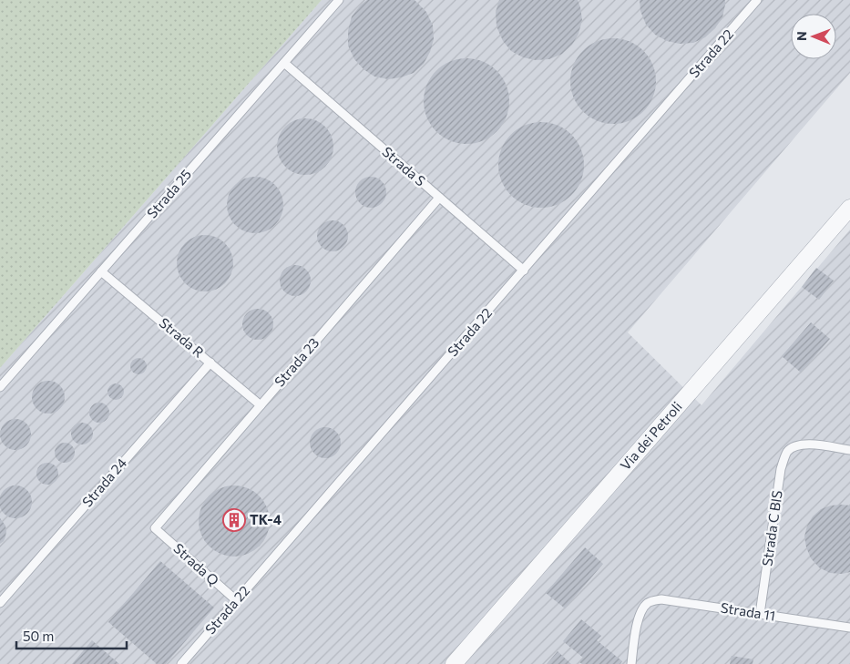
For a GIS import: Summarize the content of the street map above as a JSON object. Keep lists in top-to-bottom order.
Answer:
{
  "streets": {
    "street": ["Via dei Petroli"],
    "lane": [
      "Strada 22",
      "Strada S",
      "Strada 25",
      "Strada R",
      "Strada 23",
      "Strada 24",
      "Strada C BIS",
      "Strada Q",
      "Strada 11"
    ]
  },
  "crossings": [
    ["Strada 22", "Strada S"],
    ["Strada 22", "Strada Q"],
    ["Strada S", "Strada 25"],
    ["Strada S", "Strada 23"],
    ["Strada 25", "Strada R"],
    ["Strada R", "Strada 23"],
    ["Strada R", "Strada 24"],
    ["Strada 23", "Strada Q"],
    ["Strada C BIS", "Strada 11"]
  ],
  "places": {
    "building": ["TK-4"]
  },
  "scale_bar": "50 m",
  "north": "left"
}
